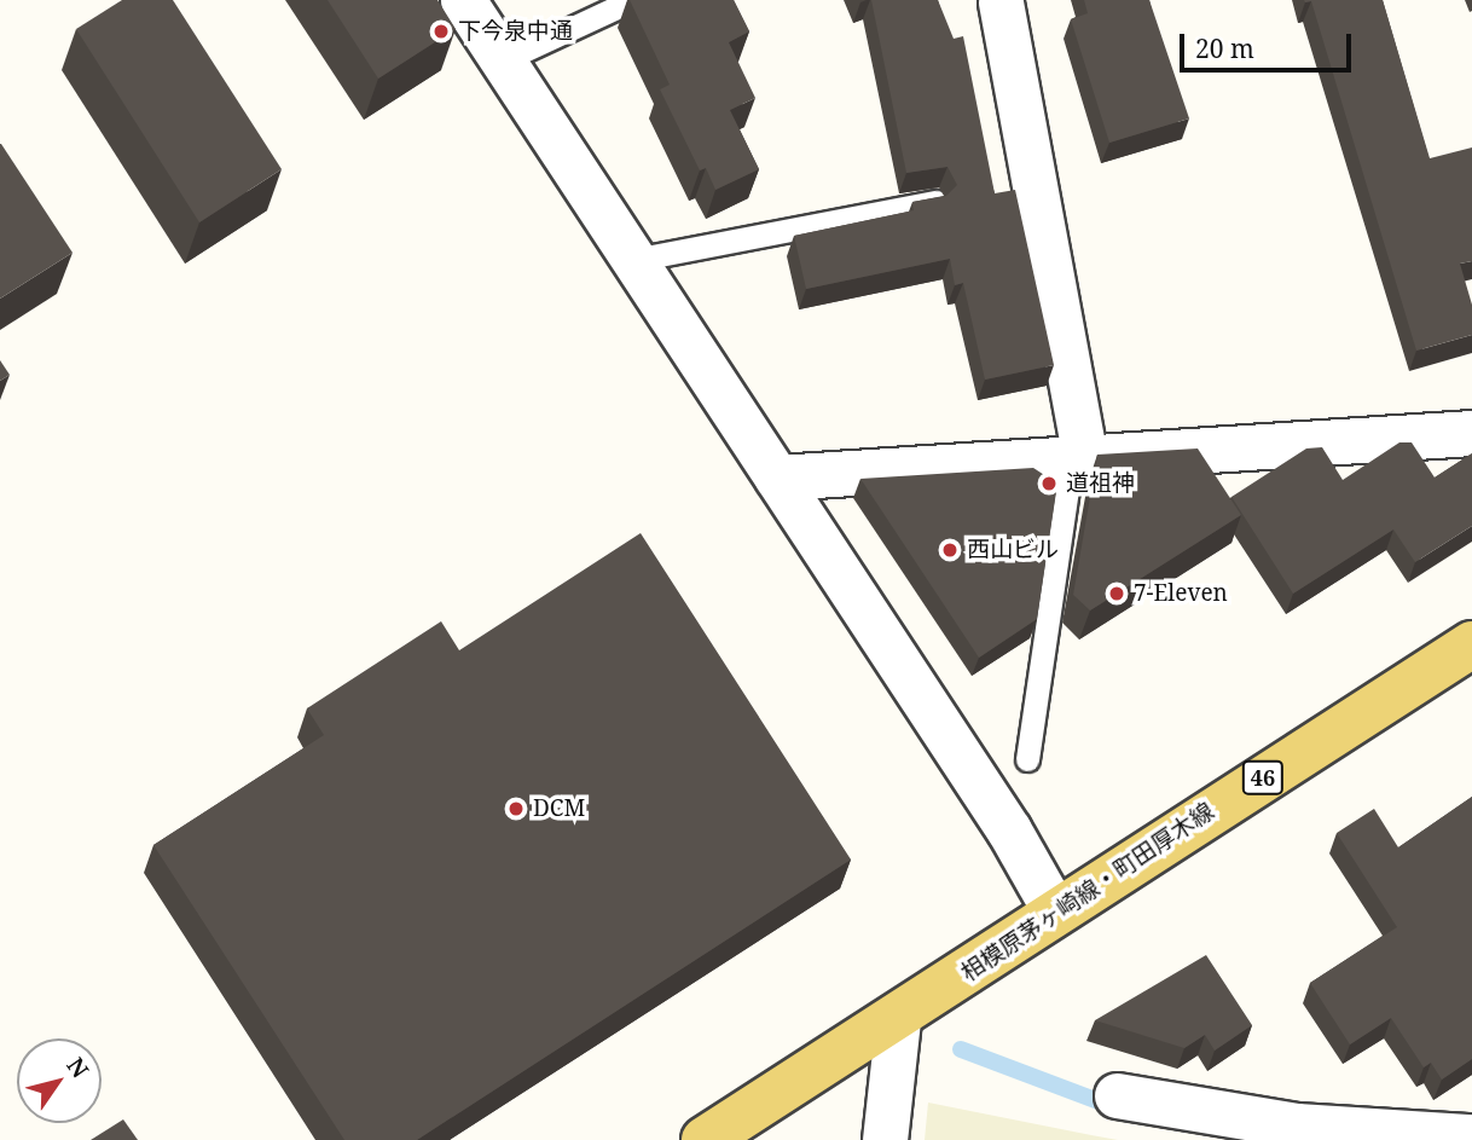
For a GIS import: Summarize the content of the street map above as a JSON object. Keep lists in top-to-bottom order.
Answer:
{
  "streets": {
    "main road": ["46", "相模原茅ヶ崎線・町田厚木線"]
  },
  "places": [
    "下今泉中通",
    "道祖神",
    "西山ビル",
    "7-Eleven",
    "DCM"
  ],
  "scale_bar": "20 m",
  "north": "top right"
}
